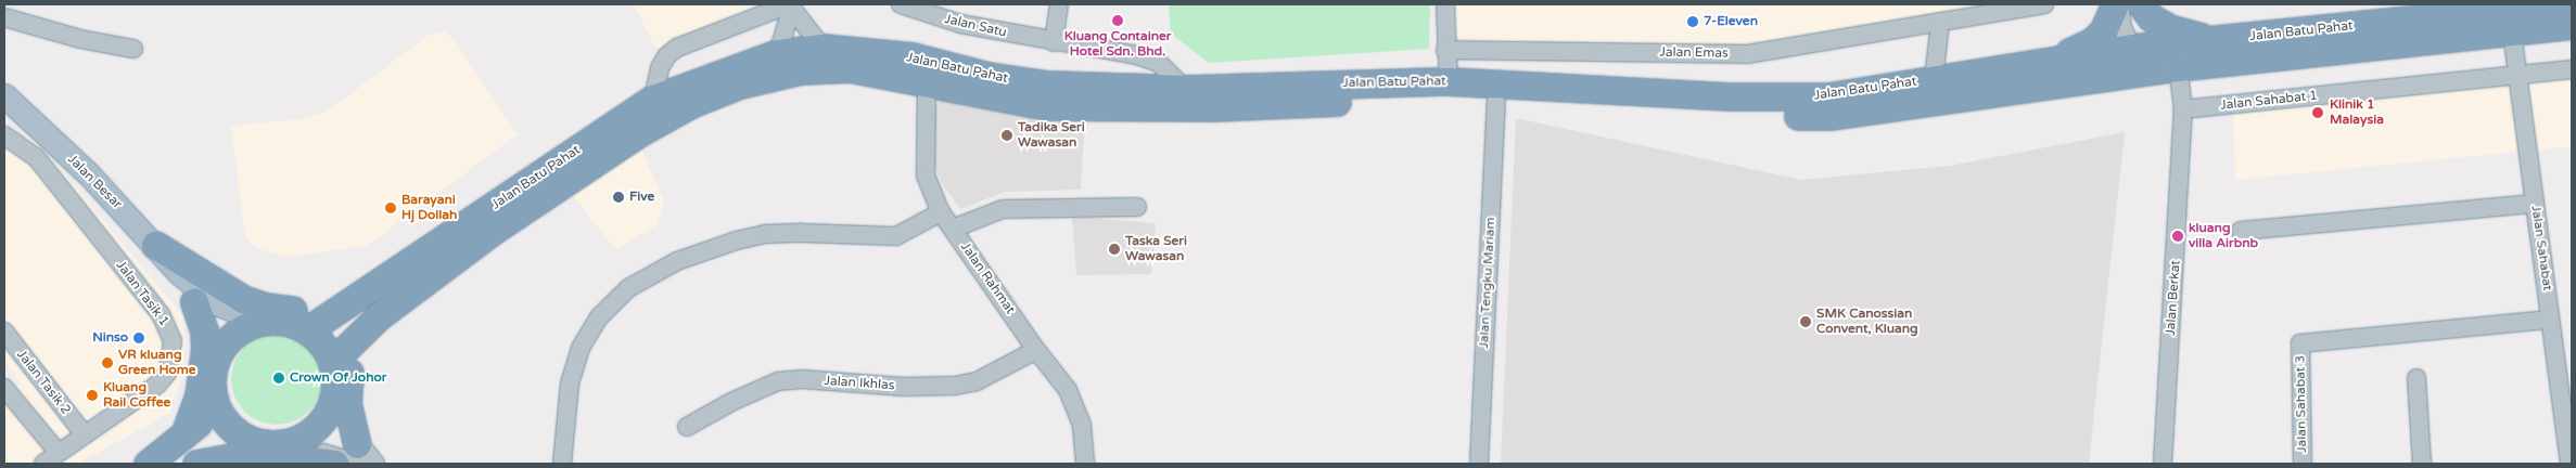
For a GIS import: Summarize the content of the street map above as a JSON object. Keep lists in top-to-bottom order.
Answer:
{
  "streets": {
    "highway": ["Jalan Batu Pahat"],
    "main road": ["Jalan Besar"],
    "street": [
      "Jalan Satu",
      "Jalan Emas",
      "Jalan Sahabat 1",
      "Jalan Sahabat",
      "Jalan Rahmat",
      "Jalan Tengku Mariam",
      "Jalan Tasik 1",
      "Jalan Berkat",
      "Jalan Tasik 2",
      "Jalan Ikhlas",
      "Jalan Sahabat 3"
    ]
  },
  "crossings": [
    ["Jalan Satu", "Jalan Batu Pahat"],
    ["Jalan Batu Pahat", "Jalan Besar"],
    ["Jalan Batu Pahat", "Jalan Sahabat"],
    ["Jalan Batu Pahat", "Jalan Rahmat"],
    ["Jalan Batu Pahat", "Jalan Tengku Mariam"],
    ["Jalan Batu Pahat", "Jalan Berkat"],
    ["Jalan Sahabat 1", "Jalan Sahabat"],
    ["Jalan Sahabat 1", "Jalan Berkat"],
    ["Jalan Sahabat", "Jalan Sahabat 3"],
    ["Jalan Rahmat", "Jalan Ikhlas"],
    ["Jalan Tasik 1", "Jalan Tasik 2"]
  ],
  "places": [
    "Kluang Container Hotel Sdn. Bhd.",
    "7-Eleven",
    "Klinik 1 Malaysia",
    "Tadika Seri Wawasan",
    "Five",
    "Barayani Hj Dollah",
    "kluang villa Airbnb",
    "Taska Seri Wawasan",
    "SMK Canossian Convent, Kluang",
    "Ninso",
    "VR kluang Green Home",
    "Crown Of Johor",
    "Kluang Rail Coffee"
  ]
}
